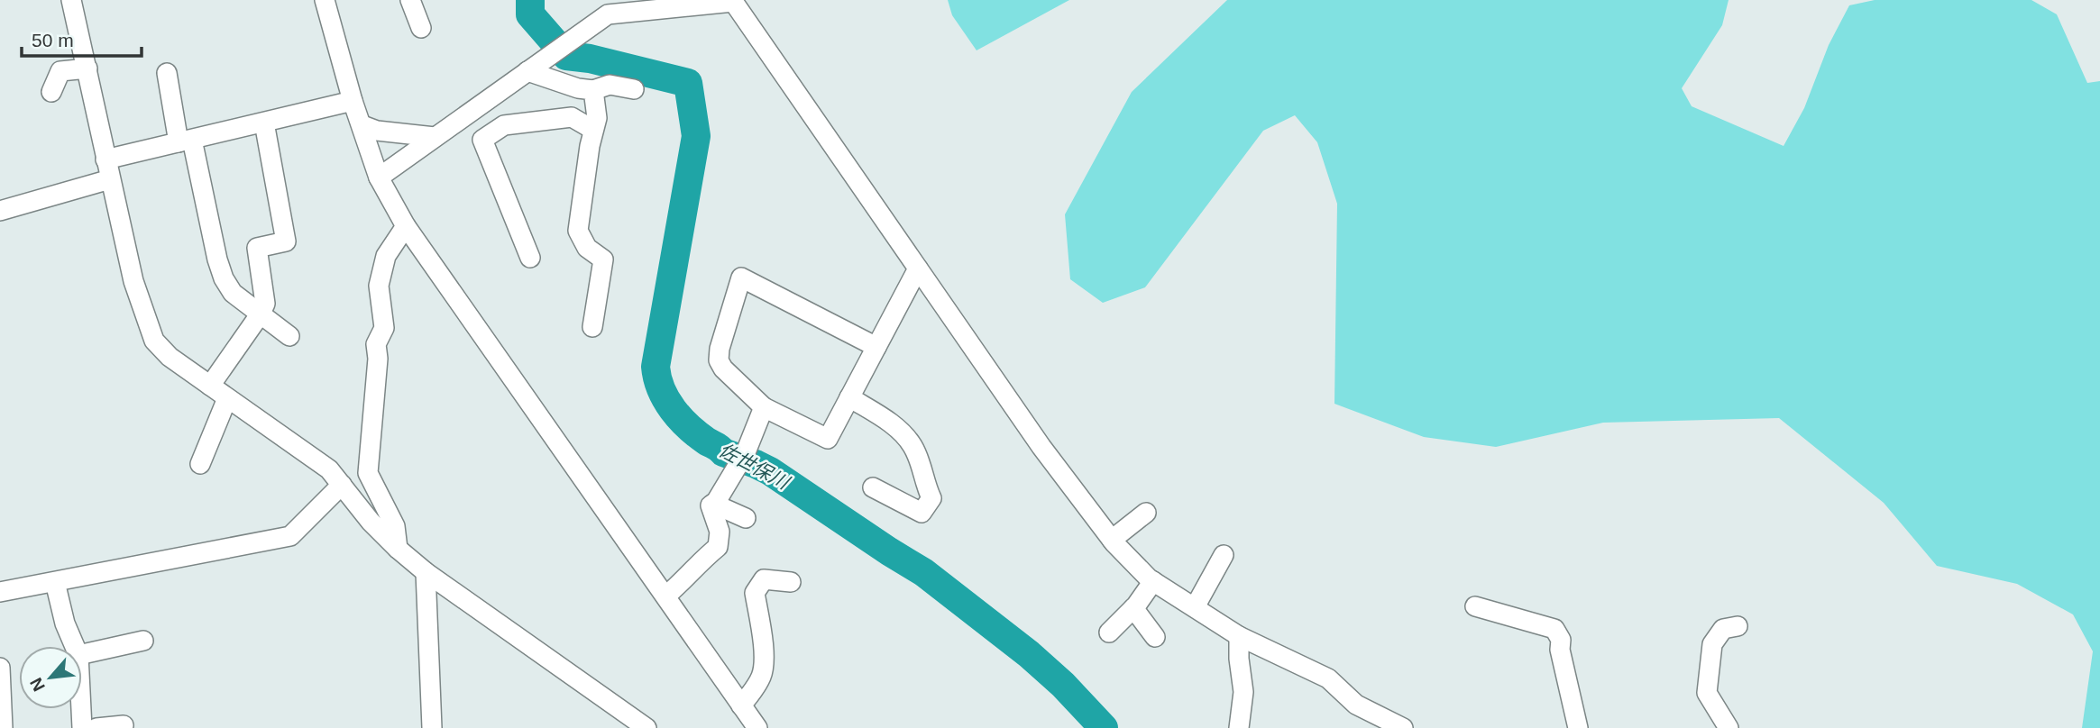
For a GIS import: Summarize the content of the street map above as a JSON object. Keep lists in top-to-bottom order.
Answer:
{
  "water": ["佐世保川"],
  "scale_bar": "50 m",
  "north": "bottom left"
}
